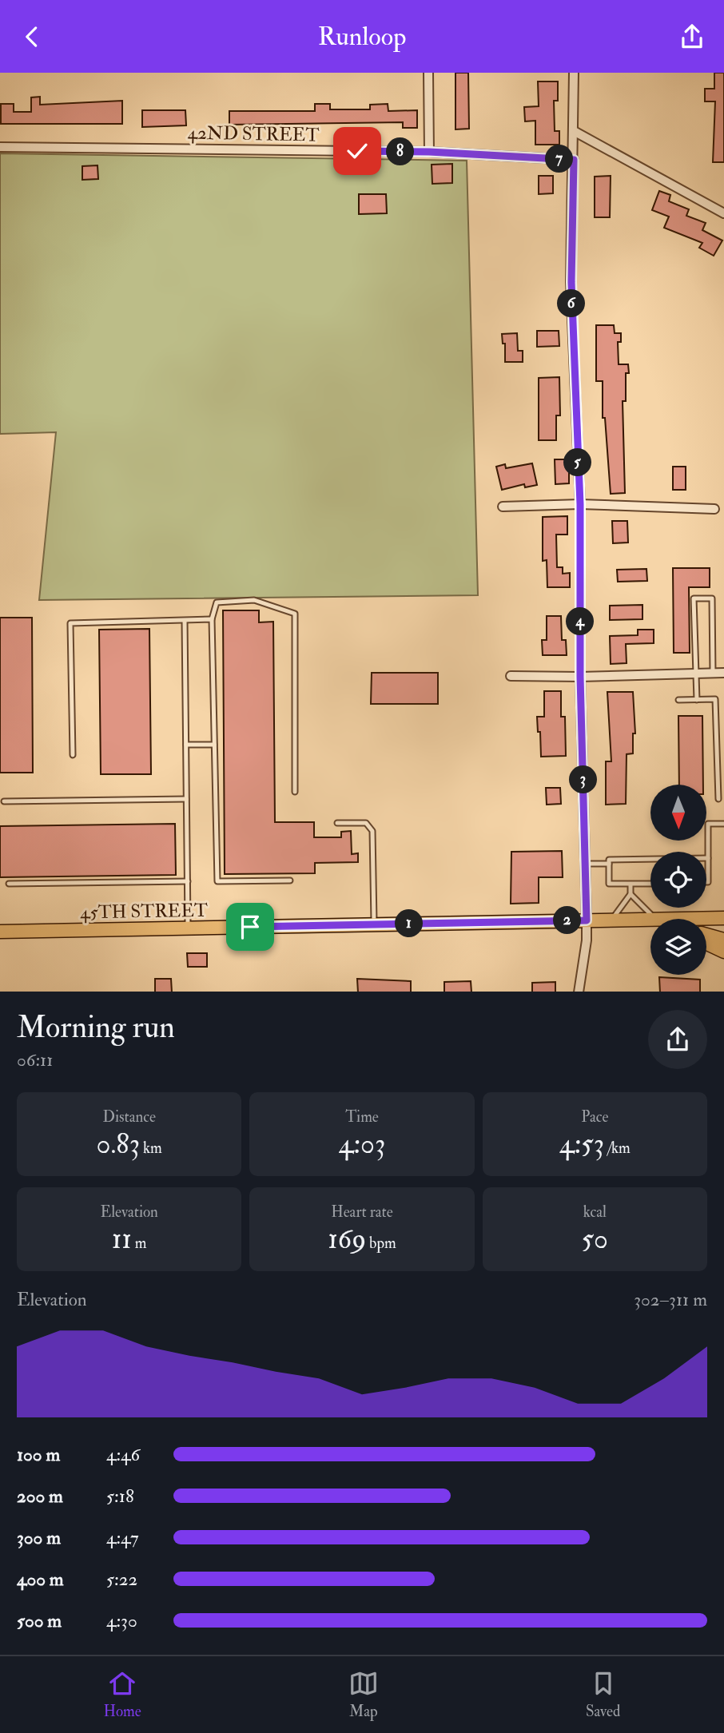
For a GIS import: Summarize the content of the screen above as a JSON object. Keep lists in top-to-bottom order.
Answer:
{
  "streets": {
    "main road": ["45TH STREET"],
    "street": ["42ND STREET"]
  },
  "north": "bottom",
  "page": {
    "header": "Runloop",
    "pins": [
      "8",
      "7",
      "6",
      "5",
      "4",
      "3",
      "2",
      "1"
    ],
    "heading": ["Morning run", "06:11"],
    "stats": [
      ["Distance", "0.83 km"],
      ["Time", "4:03"],
      ["Pace", "4:53 /km"],
      ["Elevation", "11 m"],
      ["Heart rate", "169 bpm"],
      ["kcal", "50"]
    ],
    "chart": ["Elevation", "302–311 m"],
    "list": [
      {
        "name": "100 m",
        "note": "4:46"
      },
      {
        "name": "200 m",
        "note": "5:18"
      },
      {
        "name": "300 m",
        "note": "4:47"
      },
      {
        "name": "400 m",
        "note": "5:22"
      },
      {
        "name": "500 m",
        "note": "4:30"
      }
    ],
    "tabs": ["Home", "Map", "Saved"]
  }
}
